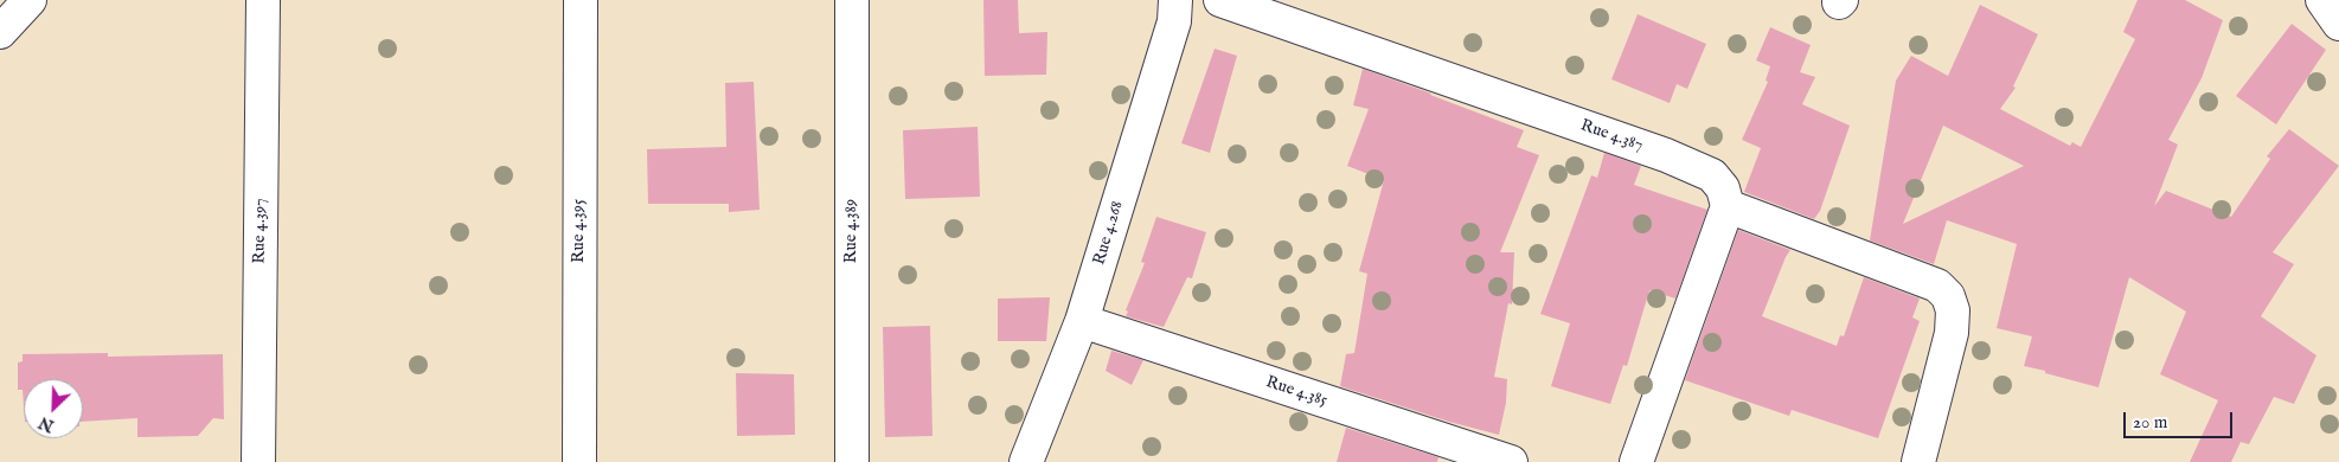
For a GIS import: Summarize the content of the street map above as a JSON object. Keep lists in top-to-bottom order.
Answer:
{
  "streets": {
    "street": [
      "Rue 4.387",
      "Rue 4.397",
      "Rue 4.395",
      "Rue 4.389",
      "Rue 4.268",
      "Rue 4.385"
    ]
  },
  "crossings": [
    ["Rue 4.268", "Rue 4.385"]
  ],
  "scale_bar": "20 m",
  "north": "bottom left"
}
